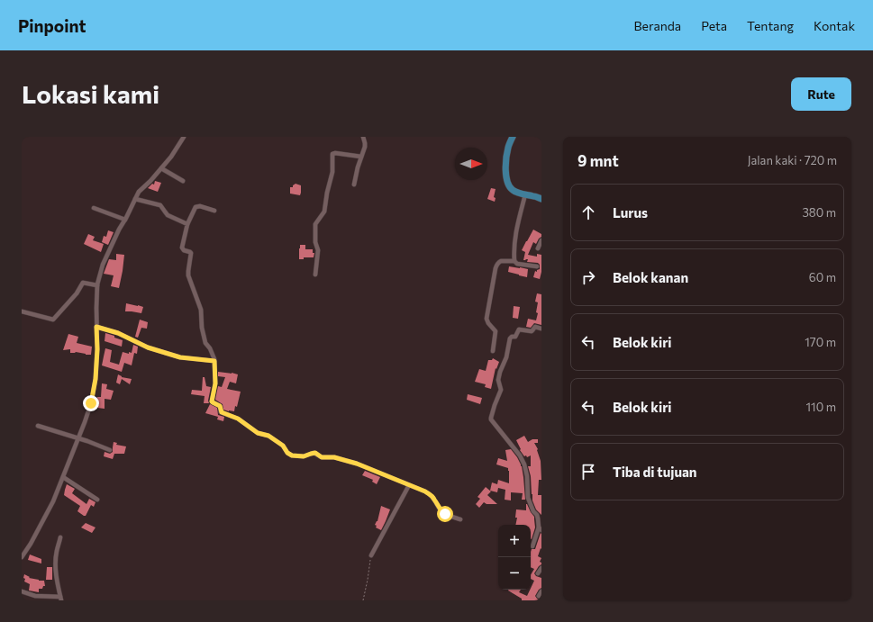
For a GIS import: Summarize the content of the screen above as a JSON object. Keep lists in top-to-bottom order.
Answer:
{
  "north": "right",
  "page": {
    "header": "Pinpoint",
    "nav": [
      "Beranda",
      "Peta",
      "Tentang",
      "Kontak"
    ],
    "buttons": "Rute",
    "title": "Lokasi kami",
    "heading": ["9 mnt", "Jalan kaki · 720 m"],
    "list": [
      ["Lurus", "380 m"],
      ["Belok kanan", "60 m"],
      ["Belok kiri", "170 m"],
      ["Belok kiri", "110 m"],
      "Tiba di tujuan"
    ],
    "map_buttons": ["+", "−"]
  }
}
